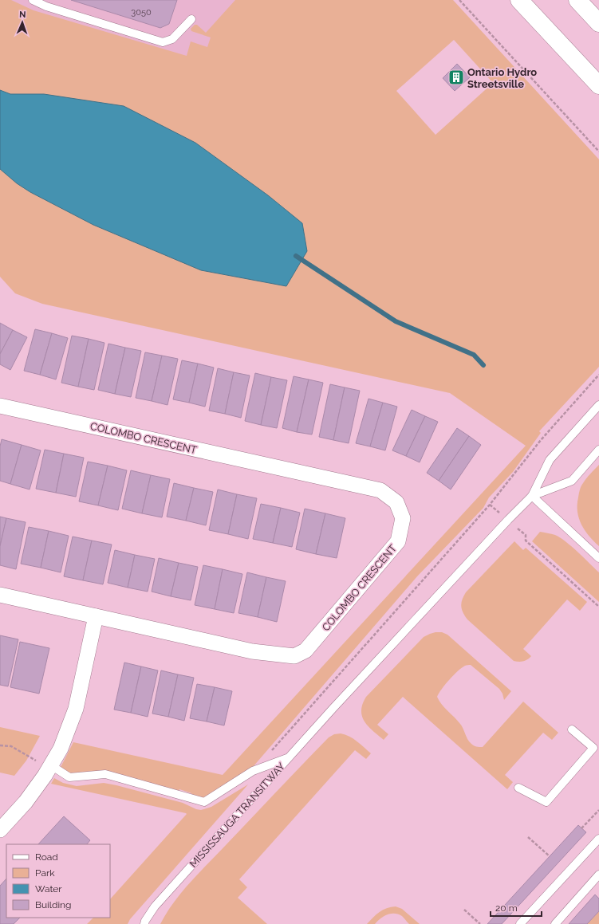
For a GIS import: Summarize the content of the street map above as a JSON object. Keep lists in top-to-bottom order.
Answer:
{
  "streets": {
    "street": ["COLOMBO CRESCENT"],
    "lane": ["MISSISSAUGA TRANSITWAY"]
  },
  "places": {
    "building": ["Ontario Hydro Streetsville"]
  },
  "house_numbers": ["3050"],
  "legend": [
    "Road",
    "Park",
    "Water",
    "Building"
  ],
  "scale_bar": "20 m",
  "north": "top"
}
